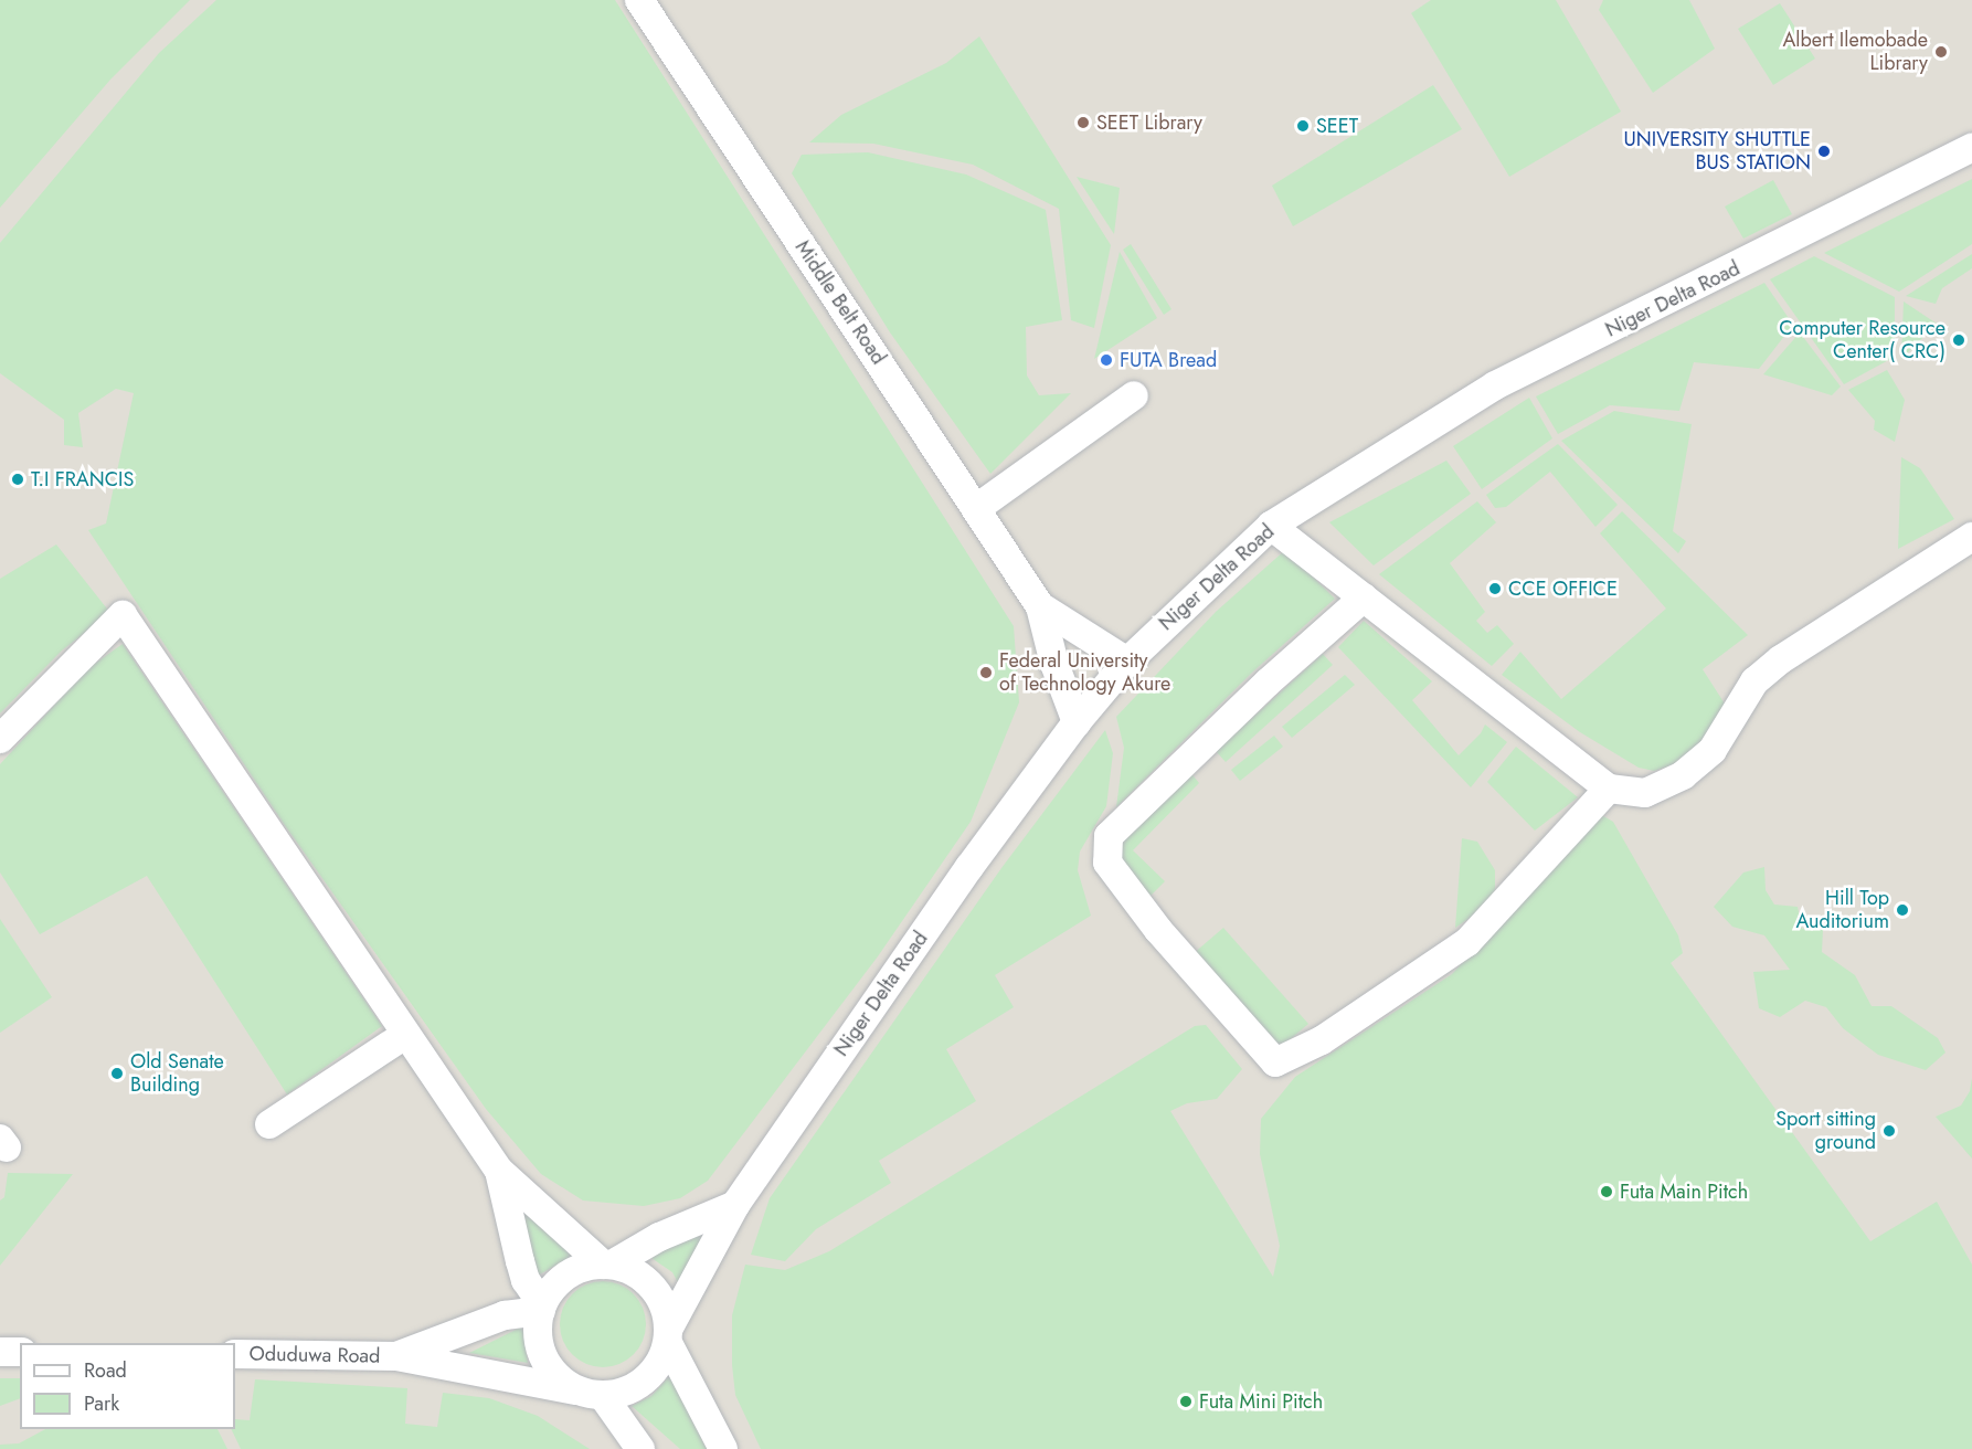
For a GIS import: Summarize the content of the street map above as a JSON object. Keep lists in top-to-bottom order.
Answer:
{
  "streets": {
    "street": ["Niger Delta Road", "Middle Belt Road", "Oduduwa Road"]
  },
  "crossings": [
    ["Niger Delta Road", "Middle Belt Road"]
  ],
  "places": [
    "Albert Ilemobade Library",
    "SEET Library",
    "SEET",
    "UNIVERSITY SHUTTLE BUS STATION",
    "Computer Resource Center( CRC)",
    "FUTA Bread",
    "T.I FRANCIS",
    "CCE OFFICE",
    "Federal University of Technology Akure",
    "Hill Top Auditorium",
    "Old Senate Building",
    "Sport sitting ground",
    "Futa Main Pitch",
    "Futa Mini Pitch"
  ],
  "legend": ["Road", "Park"]
}
